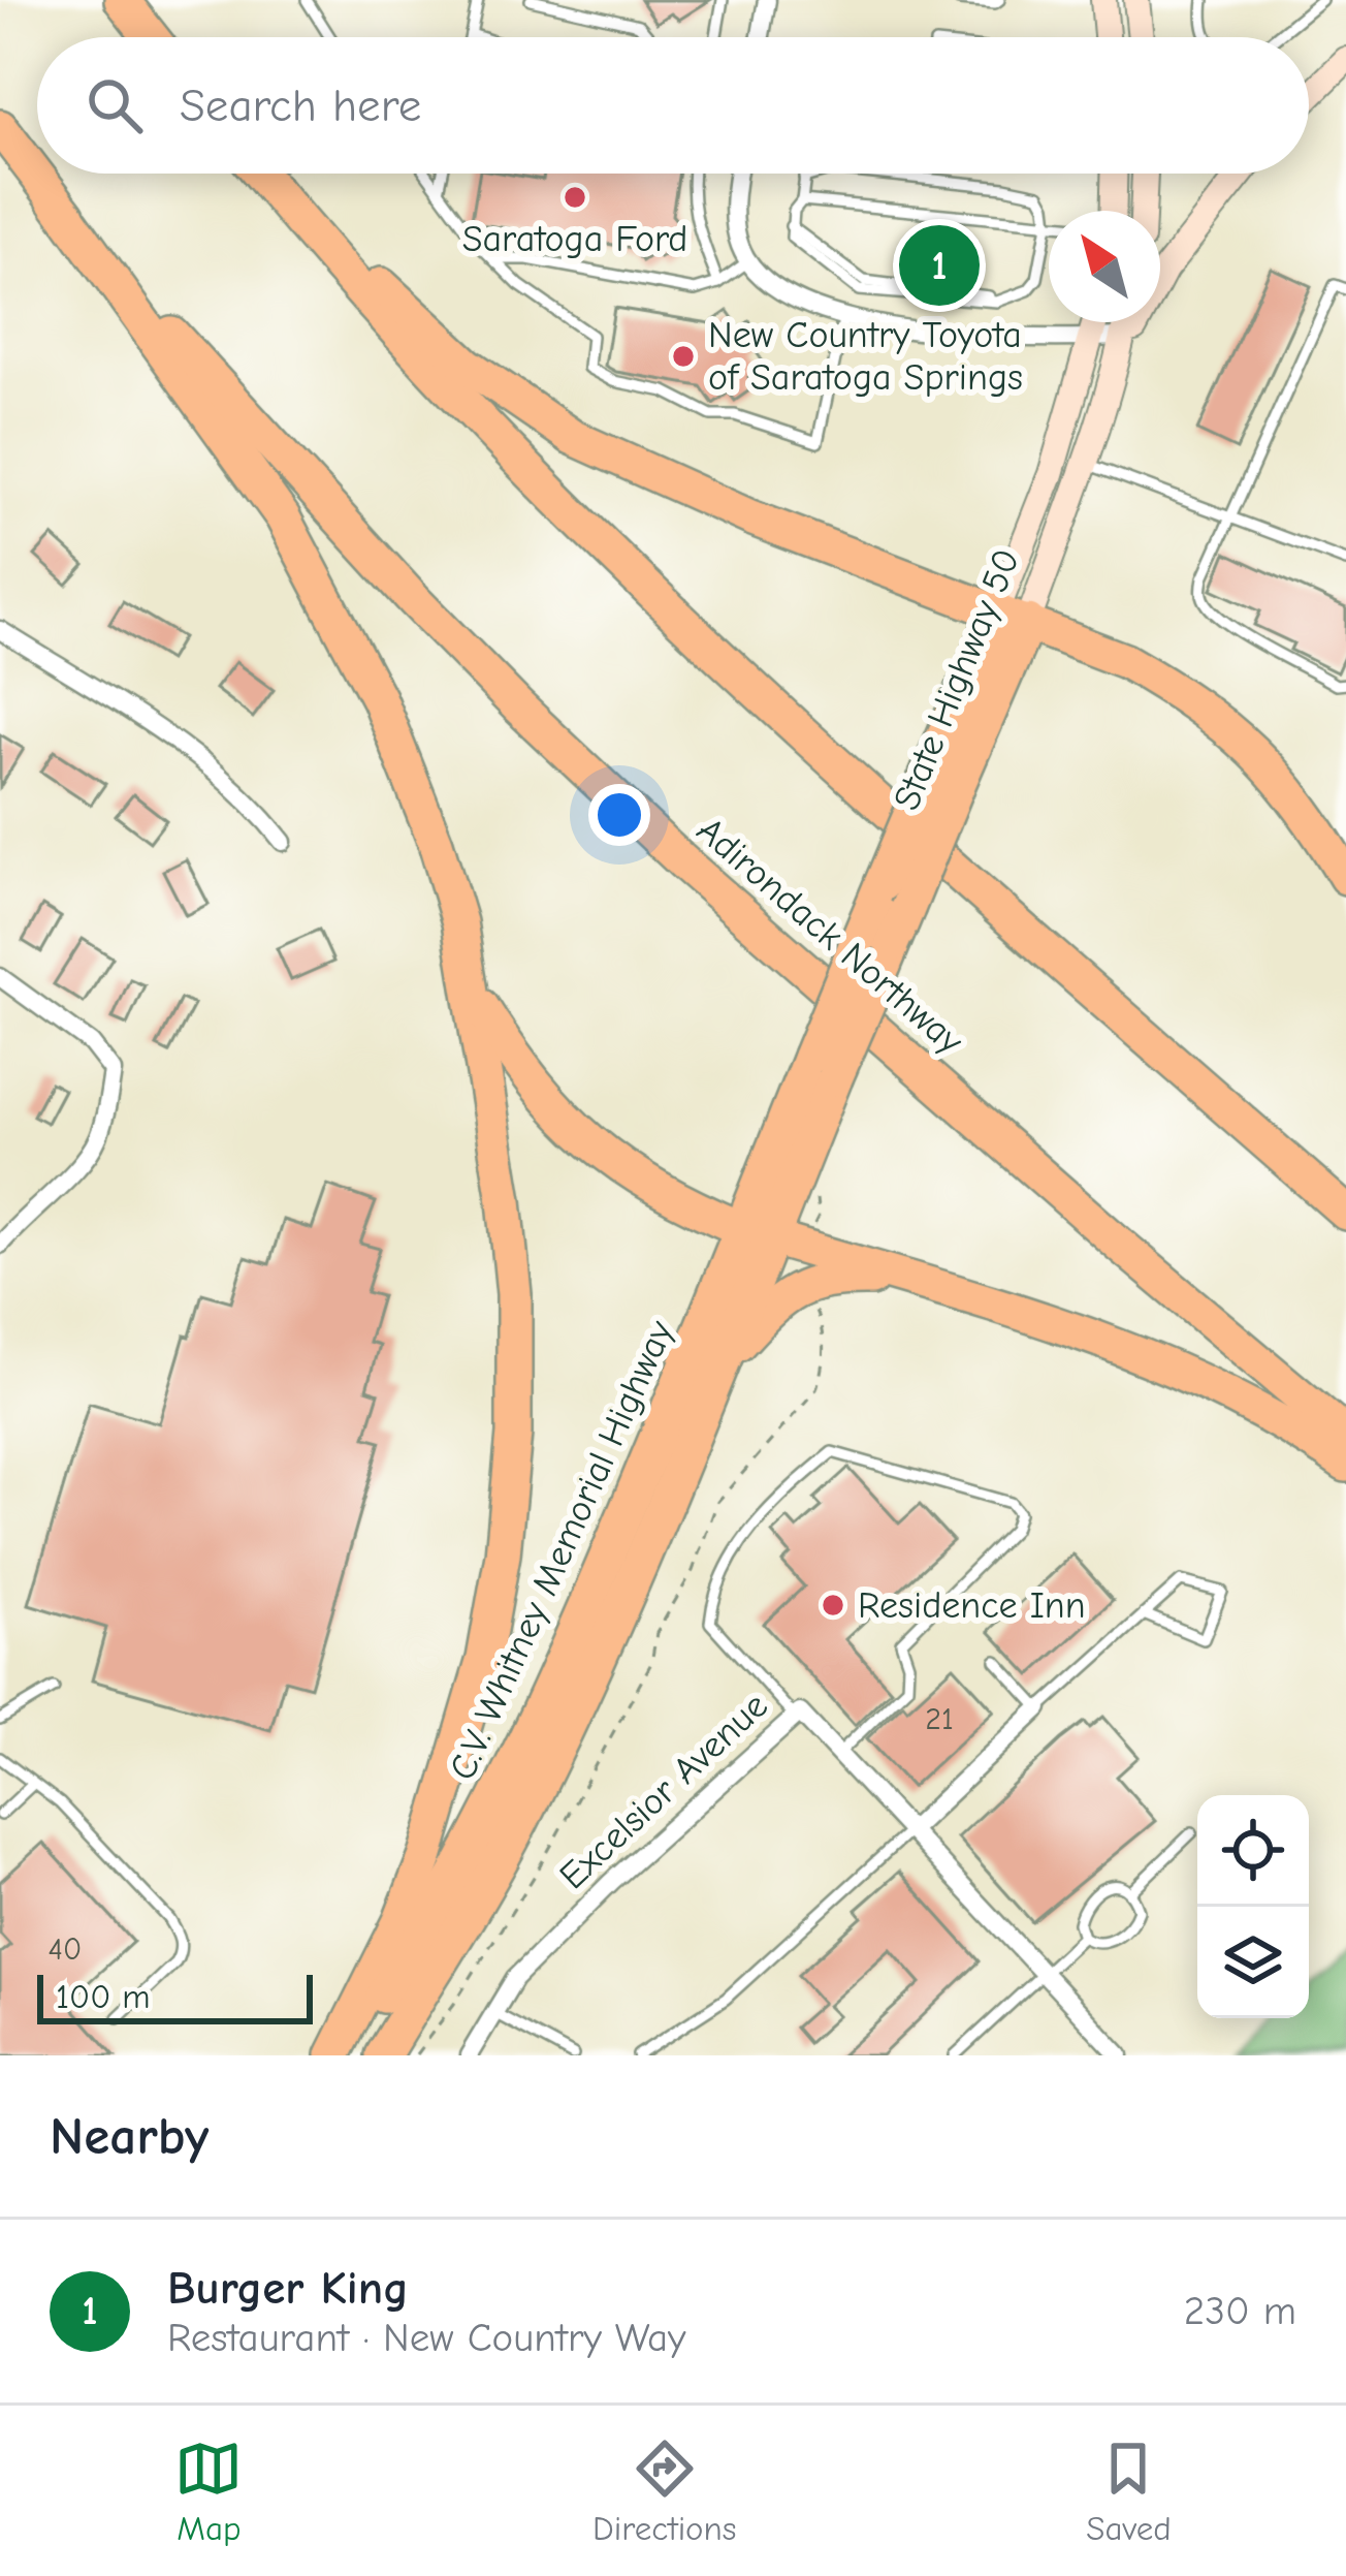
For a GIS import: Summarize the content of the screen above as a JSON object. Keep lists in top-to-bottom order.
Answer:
{
  "streets": {
    "highway": ["State Highway 50", "Adirondack Northway", "C.V. Whitney Memorial Highway"],
    "street": ["Excelsior Avenue"]
  },
  "crossings": [
    ["State Highway 50", "C.V. Whitney Memorial Highway"]
  ],
  "places": ["Saratoga Ford", "New Country Toyota of Saratoga Springs", "Residence Inn"],
  "house_numbers": ["21", "40"],
  "scale_bar": "100 m",
  "north": "top left",
  "page": {
    "search": "Search here",
    "pins": "1",
    "scale": "100 m",
    "heading": "Nearby",
    "list": [
      {
        "mark": "1",
        "name": "Burger King",
        "note": "Restaurant · New Country Way",
        "value": "230 m"
      }
    ],
    "nav": ["Map", "Directions", "Saved"]
  }
}
